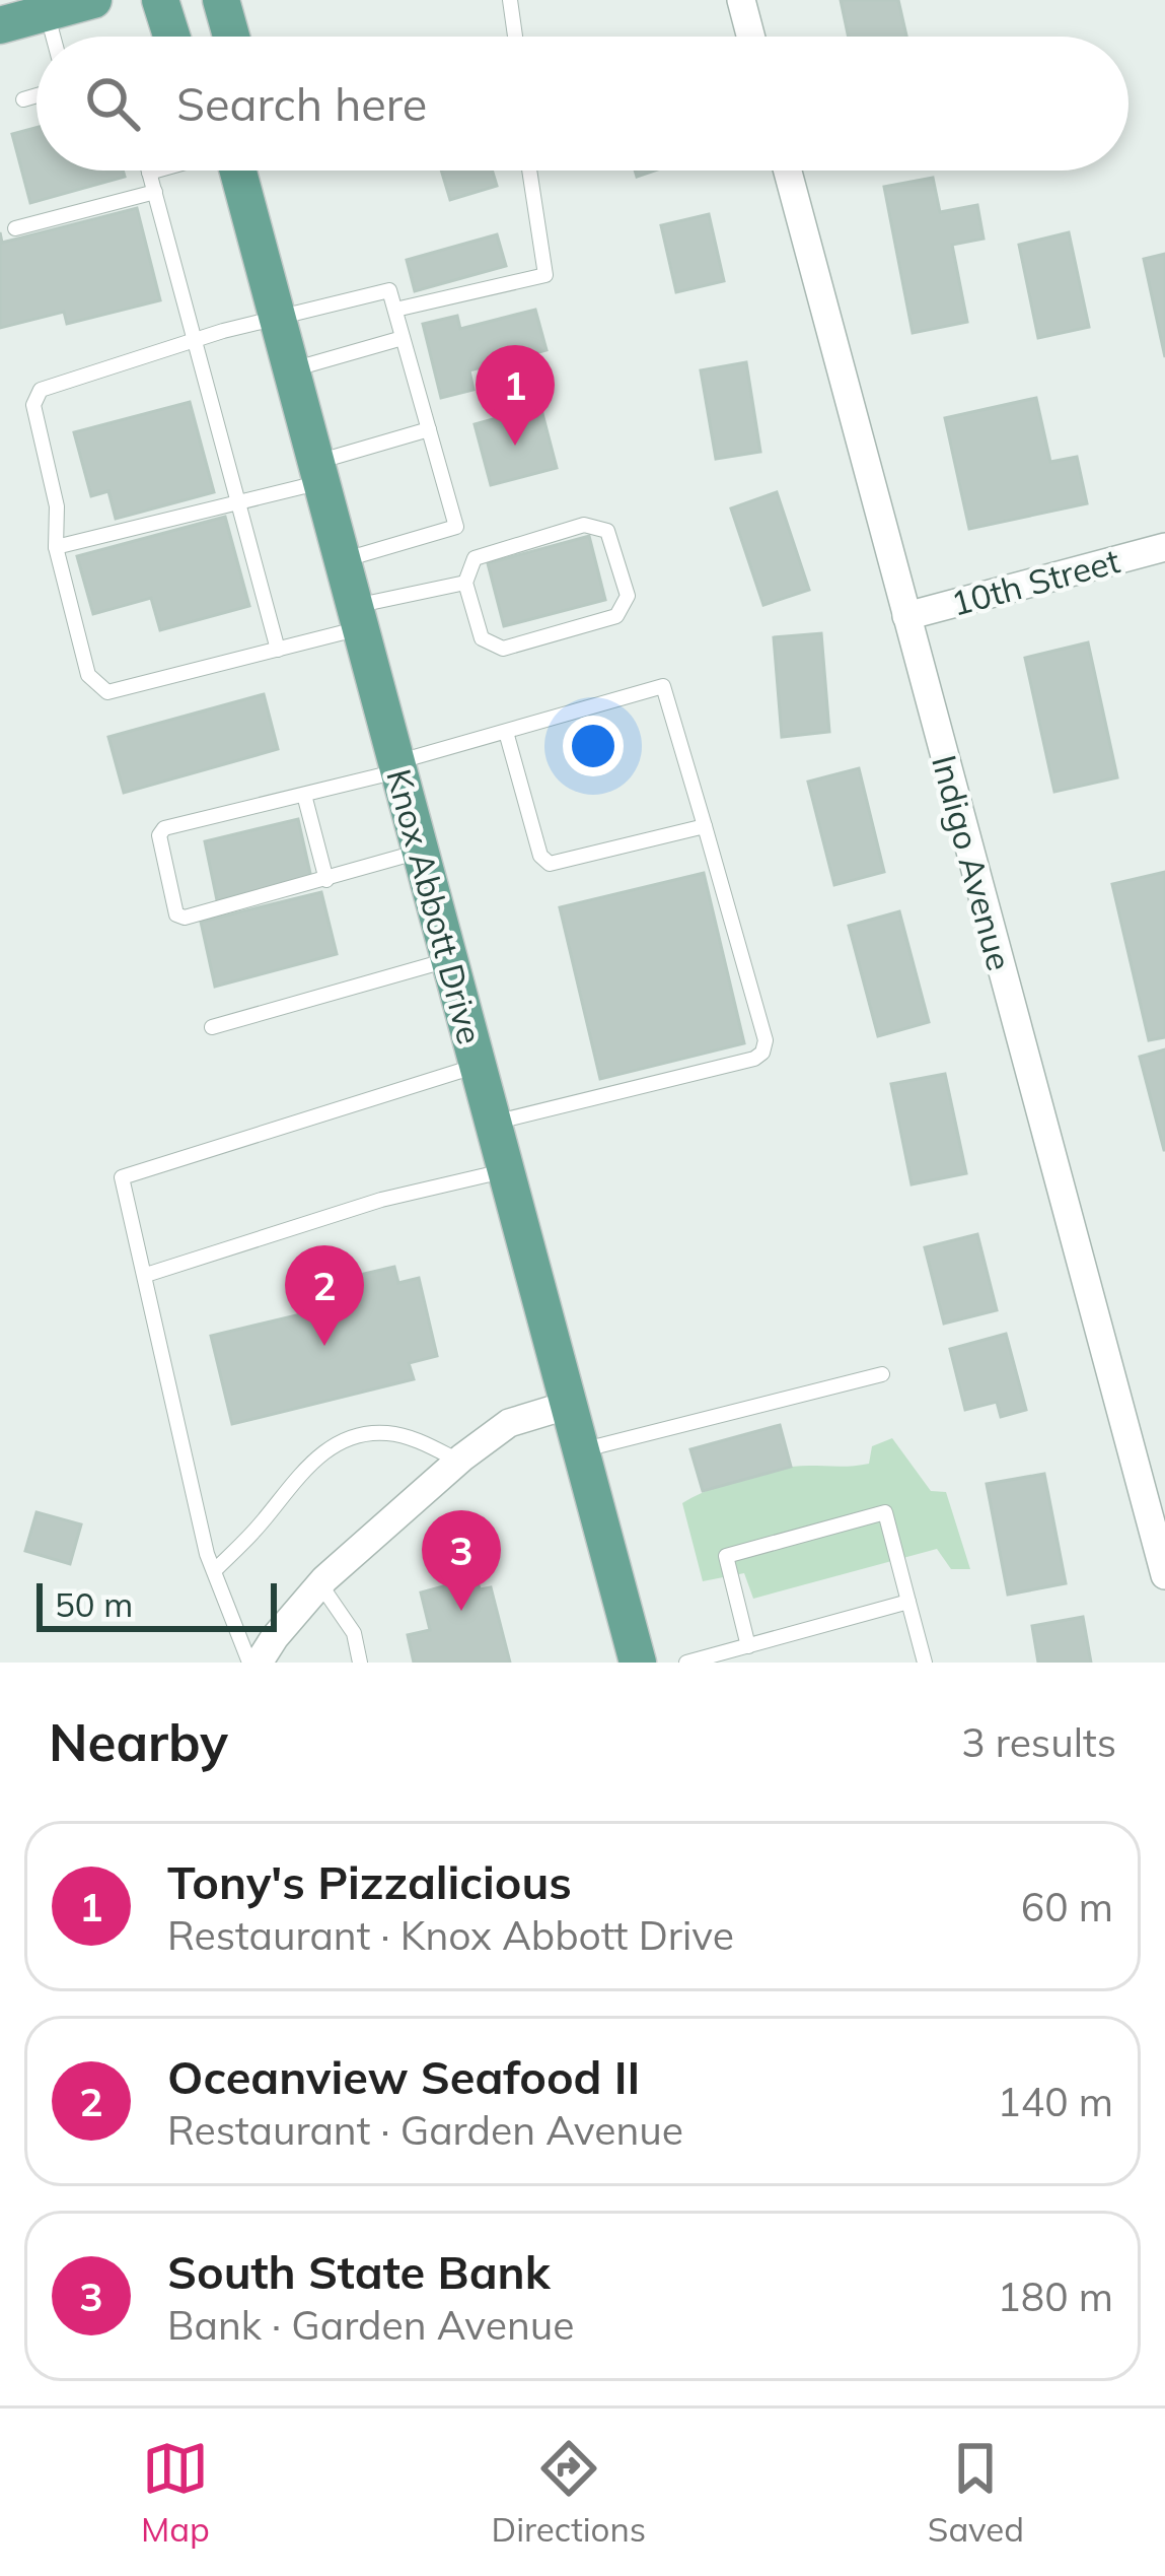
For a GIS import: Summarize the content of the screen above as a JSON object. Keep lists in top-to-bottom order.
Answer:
{
  "streets": {
    "main road": ["Knox Abbott Drive"],
    "street": ["10th Street", "Indigo Avenue"]
  },
  "crossings": [
    ["10th Street", "Indigo Avenue"]
  ],
  "scale_bar": "50 m",
  "page": {
    "search": "Search here",
    "pins": ["1", "2", "3"],
    "scale": "50 m",
    "heading": ["Nearby", "3 results"],
    "list": [
      {
        "mark": "1",
        "name": "Tony's Pizzalicious",
        "note": "Restaurant · Knox Abbott Drive",
        "value": "60 m"
      },
      {
        "mark": "2",
        "name": "Oceanview Seafood II",
        "note": "Restaurant · Garden Avenue",
        "value": "140 m"
      },
      {
        "mark": "3",
        "name": "South State Bank",
        "note": "Bank · Garden Avenue",
        "value": "180 m"
      }
    ],
    "nav": ["Map", "Directions", "Saved"]
  }
}
